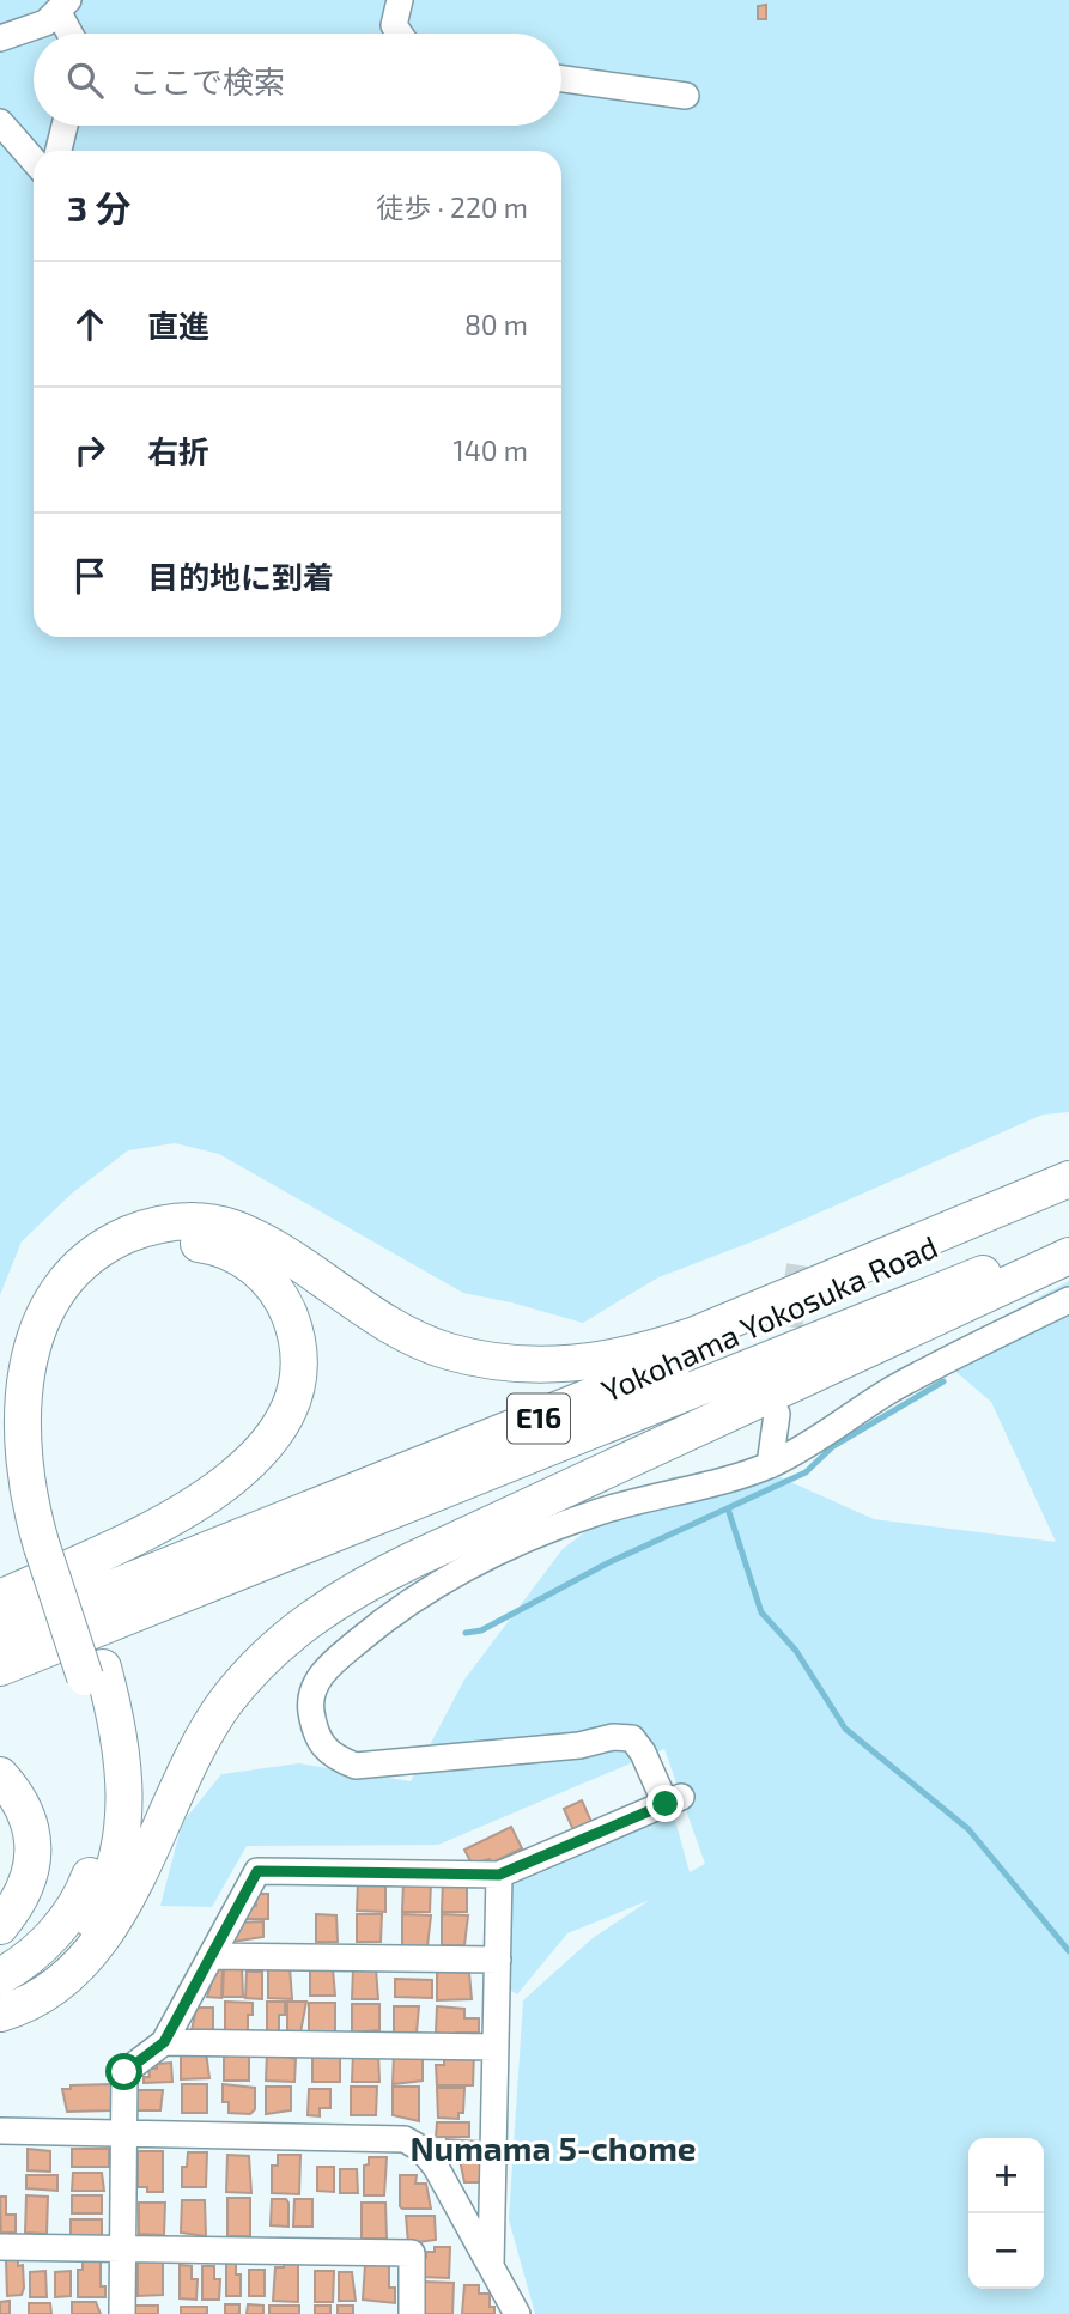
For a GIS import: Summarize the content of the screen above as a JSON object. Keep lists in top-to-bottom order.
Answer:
{
  "streets": {
    "highway": ["Yokohama Yokosuka Road", "E16"]
  },
  "districts": ["Numama 5-chome"],
  "page": {
    "search": "ここで検索",
    "heading": ["3 分", "徒歩 · 220 m"],
    "list": [
      ["直進", "80 m"],
      ["右折", "140 m"],
      "目的地に到着"
    ],
    "map_buttons": ["+", "−"]
  }
}
